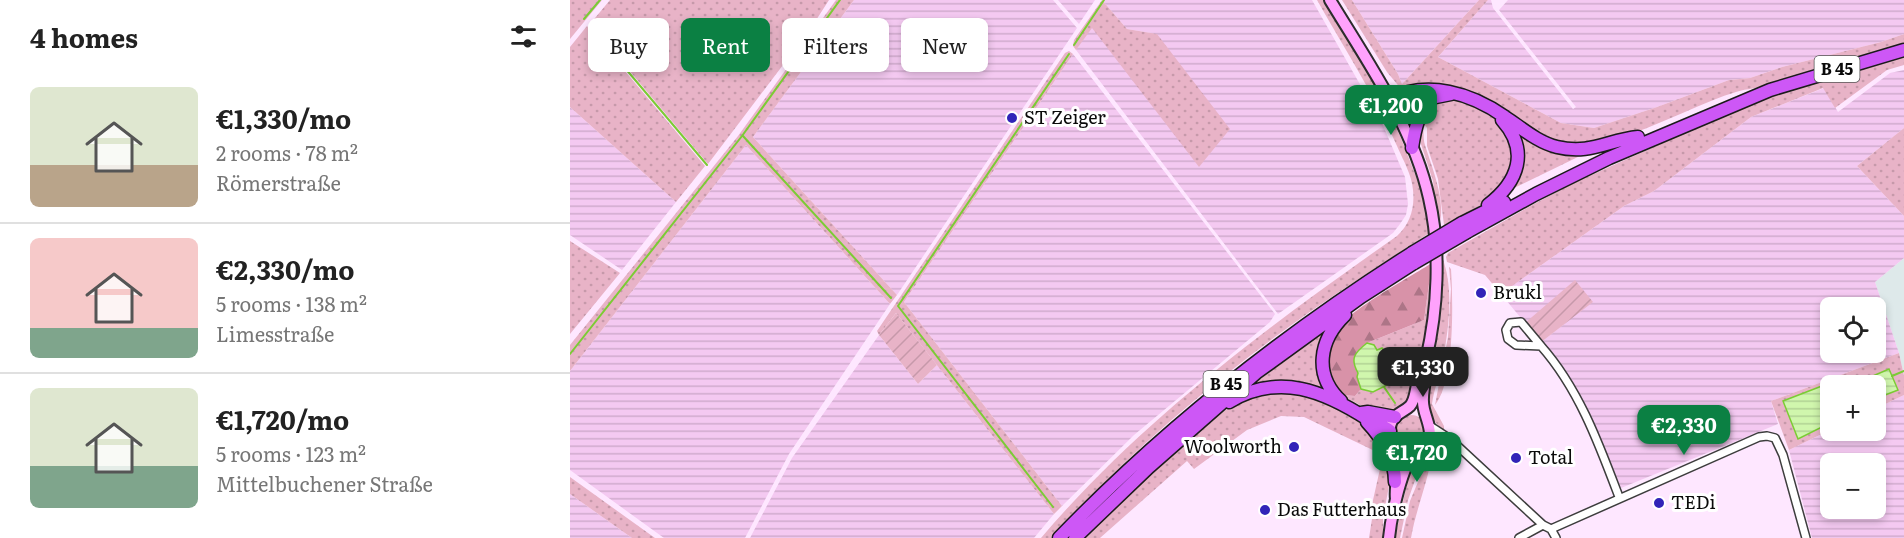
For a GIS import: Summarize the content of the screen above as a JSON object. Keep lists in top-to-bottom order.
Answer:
{
  "streets": {
    "highway": ["B 45"]
  },
  "places": [
    "ST Zeiger",
    "Brukl",
    "Woolworth",
    "Total",
    "TEDi",
    "Das Futterhaus"
  ],
  "page": {
    "heading": "4 homes",
    "chip": [
      "Buy",
      "Rent",
      "Filters",
      "New"
    ],
    "list": [
      {
        "name": "€1,330/mo",
        "note": "2 rooms · 78 m² · Römerstraße"
      },
      {
        "name": "€2,330/mo",
        "note": "5 rooms · 138 m² · Limesstraße"
      },
      {
        "name": "€1,720/mo",
        "note": "5 rooms · 123 m² · Mittelbuchener Straße"
      }
    ],
    "price": [
      "€1,200",
      "€1,330",
      "€2,330",
      "€1,720"
    ],
    "map_buttons": ["+", "−"]
  }
}
